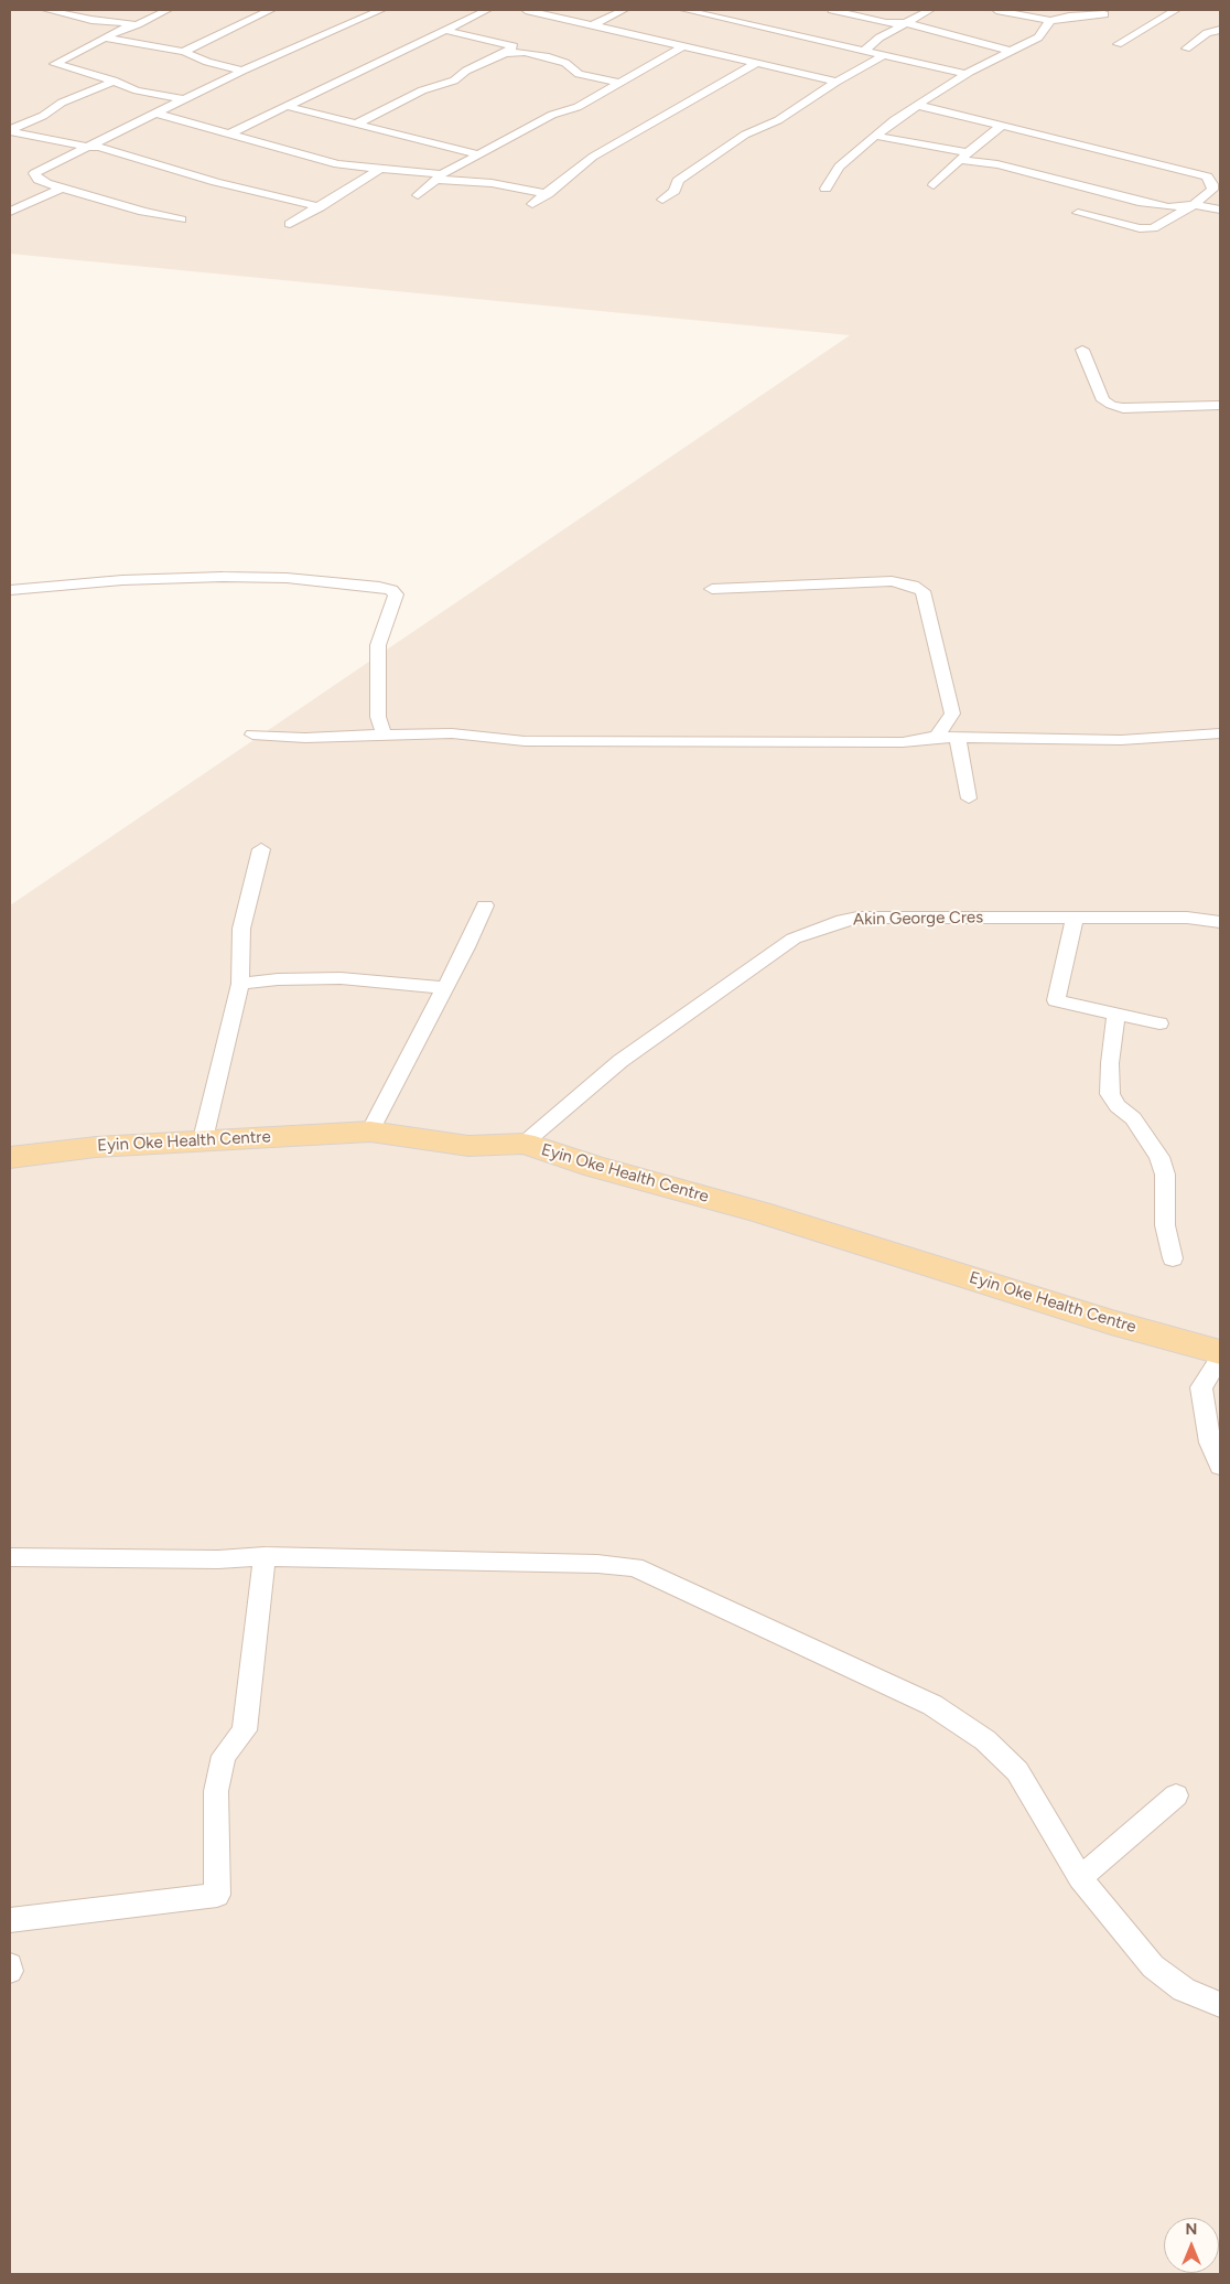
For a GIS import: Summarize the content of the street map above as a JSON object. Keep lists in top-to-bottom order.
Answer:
{
  "streets": {
    "main road": ["Eyin Oke Health Centre"],
    "street": ["Akin George Cres"]
  },
  "crossings": [
    ["Akin George Cres", "Eyin Oke Health Centre"]
  ],
  "north": "top"
}
